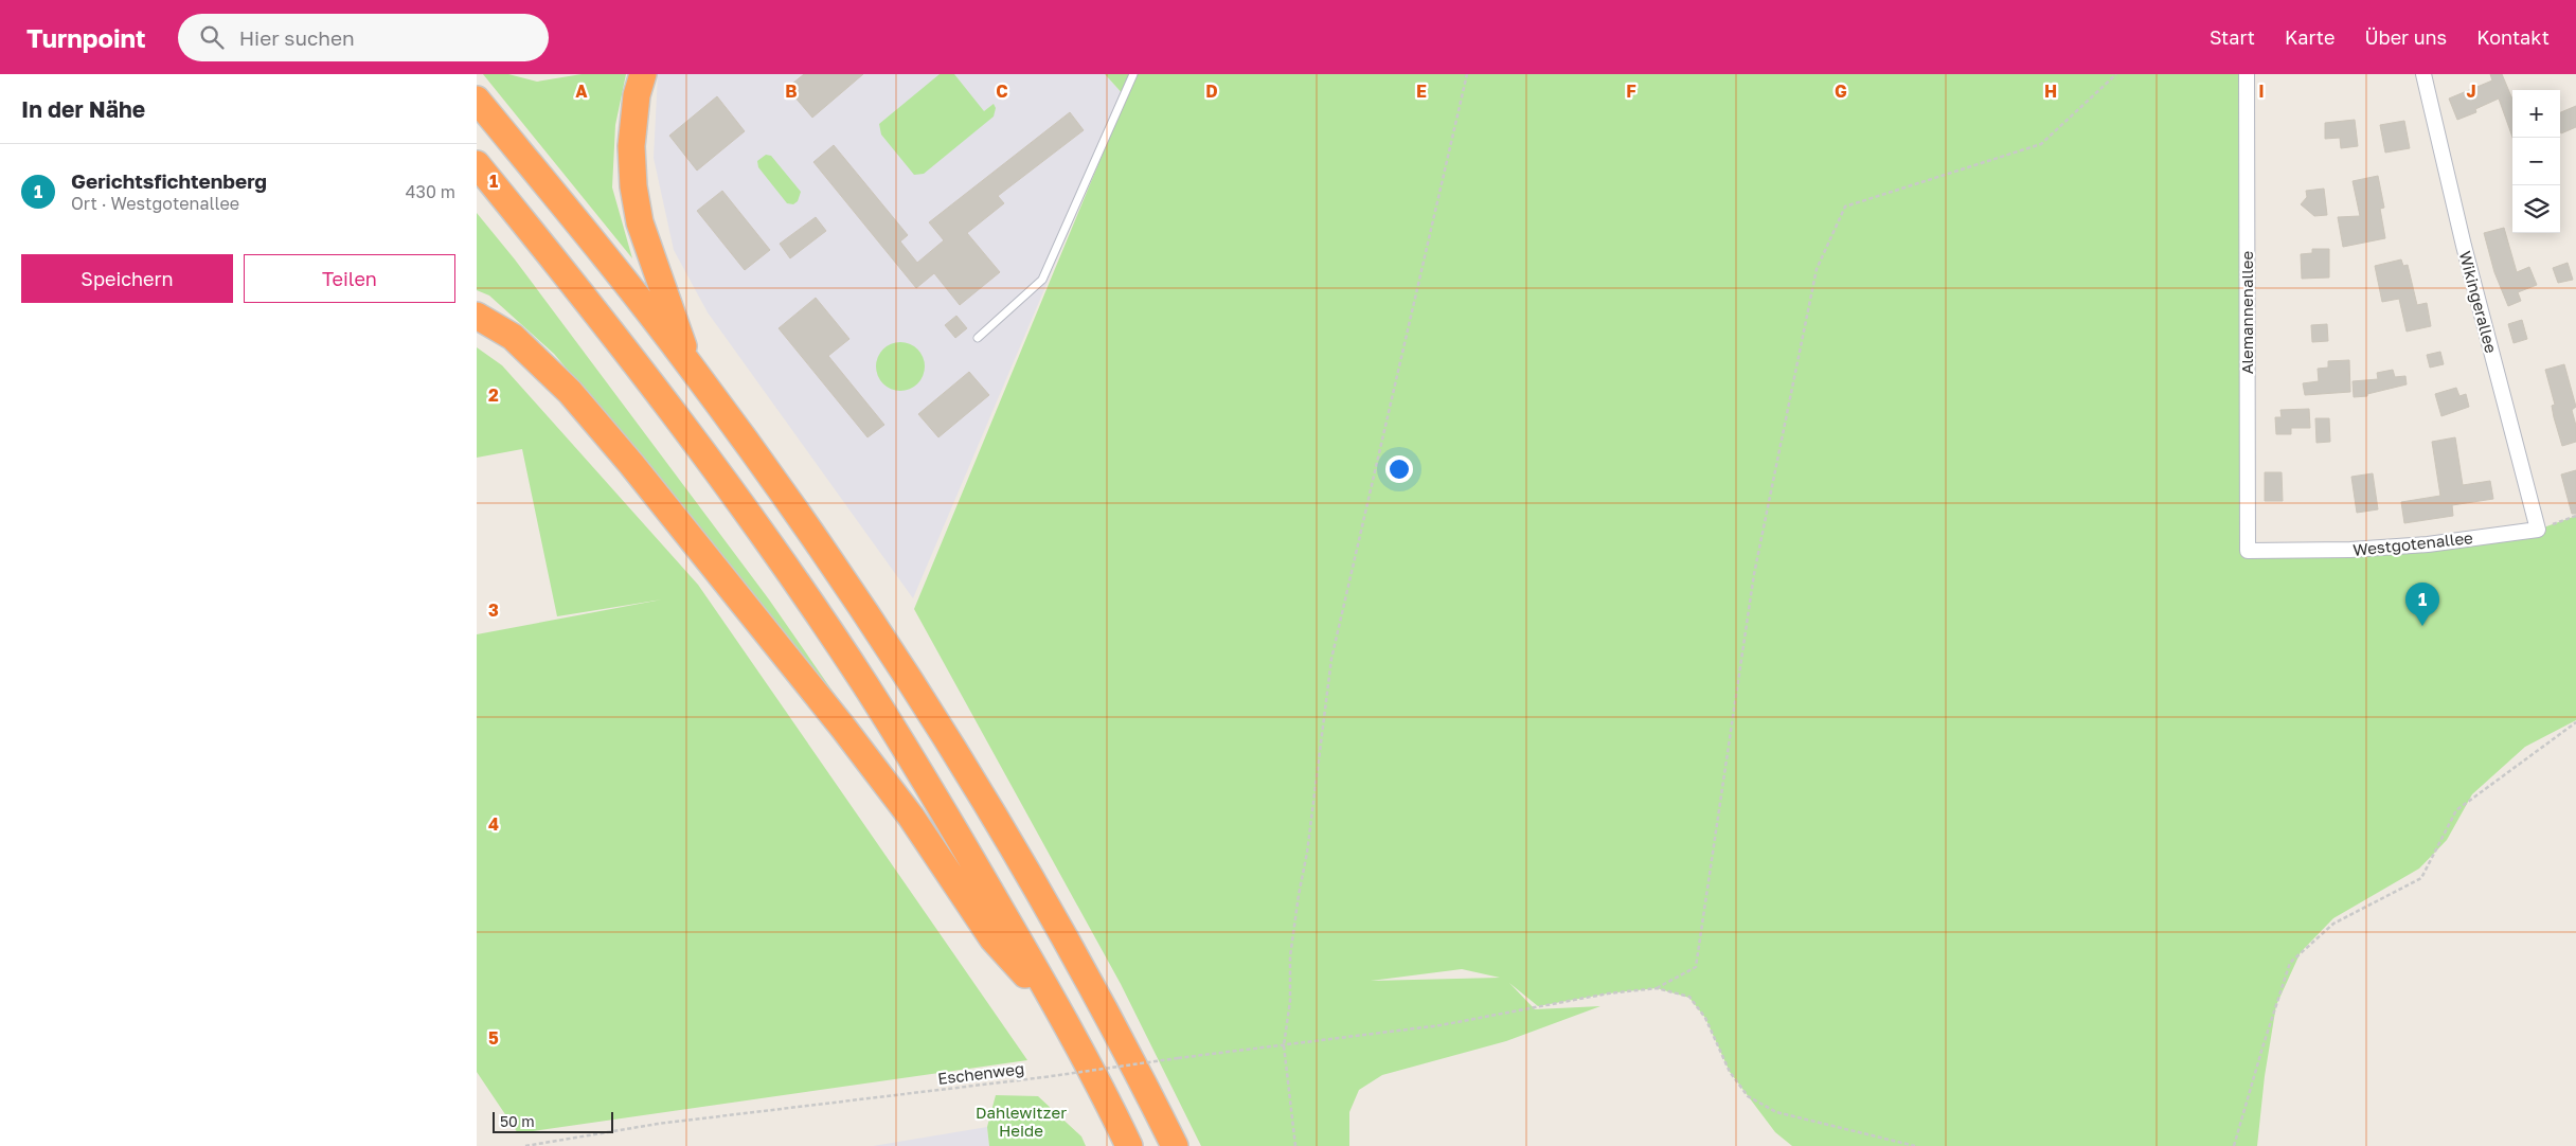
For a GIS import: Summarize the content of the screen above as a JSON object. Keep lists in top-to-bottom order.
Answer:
{
  "streets": {
    "street": ["Wikingerallee", "Alemannenallee", "Westgotenallee"],
    "path": ["Eschenweg"]
  },
  "crossings": [
    ["Wikingerallee", "Westgotenallee"],
    ["Alemannenallee", "Westgotenallee"]
  ],
  "parks": ["Dahlewitzer Heide"],
  "scale_bar": "50 m",
  "page": {
    "header": "Turnpoint",
    "search": "Hier suchen",
    "nav": [
      "Start",
      "Karte",
      "Über uns",
      "Kontakt"
    ],
    "heading": "In der Nähe",
    "map_buttons": ["+", "−"],
    "list": [
      {
        "mark": "1",
        "name": "Gerichtsfichtenberg",
        "note": "Ort · Westgotenallee",
        "value": "430 m"
      }
    ],
    "buttons": ["Speichern", "Teilen"],
    "pins": "1",
    "scale": "50 m"
  },
  "grid": {
    "columns": [
      "A",
      "B",
      "C",
      "D",
      "E",
      "F",
      "G",
      "H",
      "I",
      "J"
    ],
    "rows": [
      "1",
      "2",
      "3",
      "4",
      "5"
    ]
  }
}
